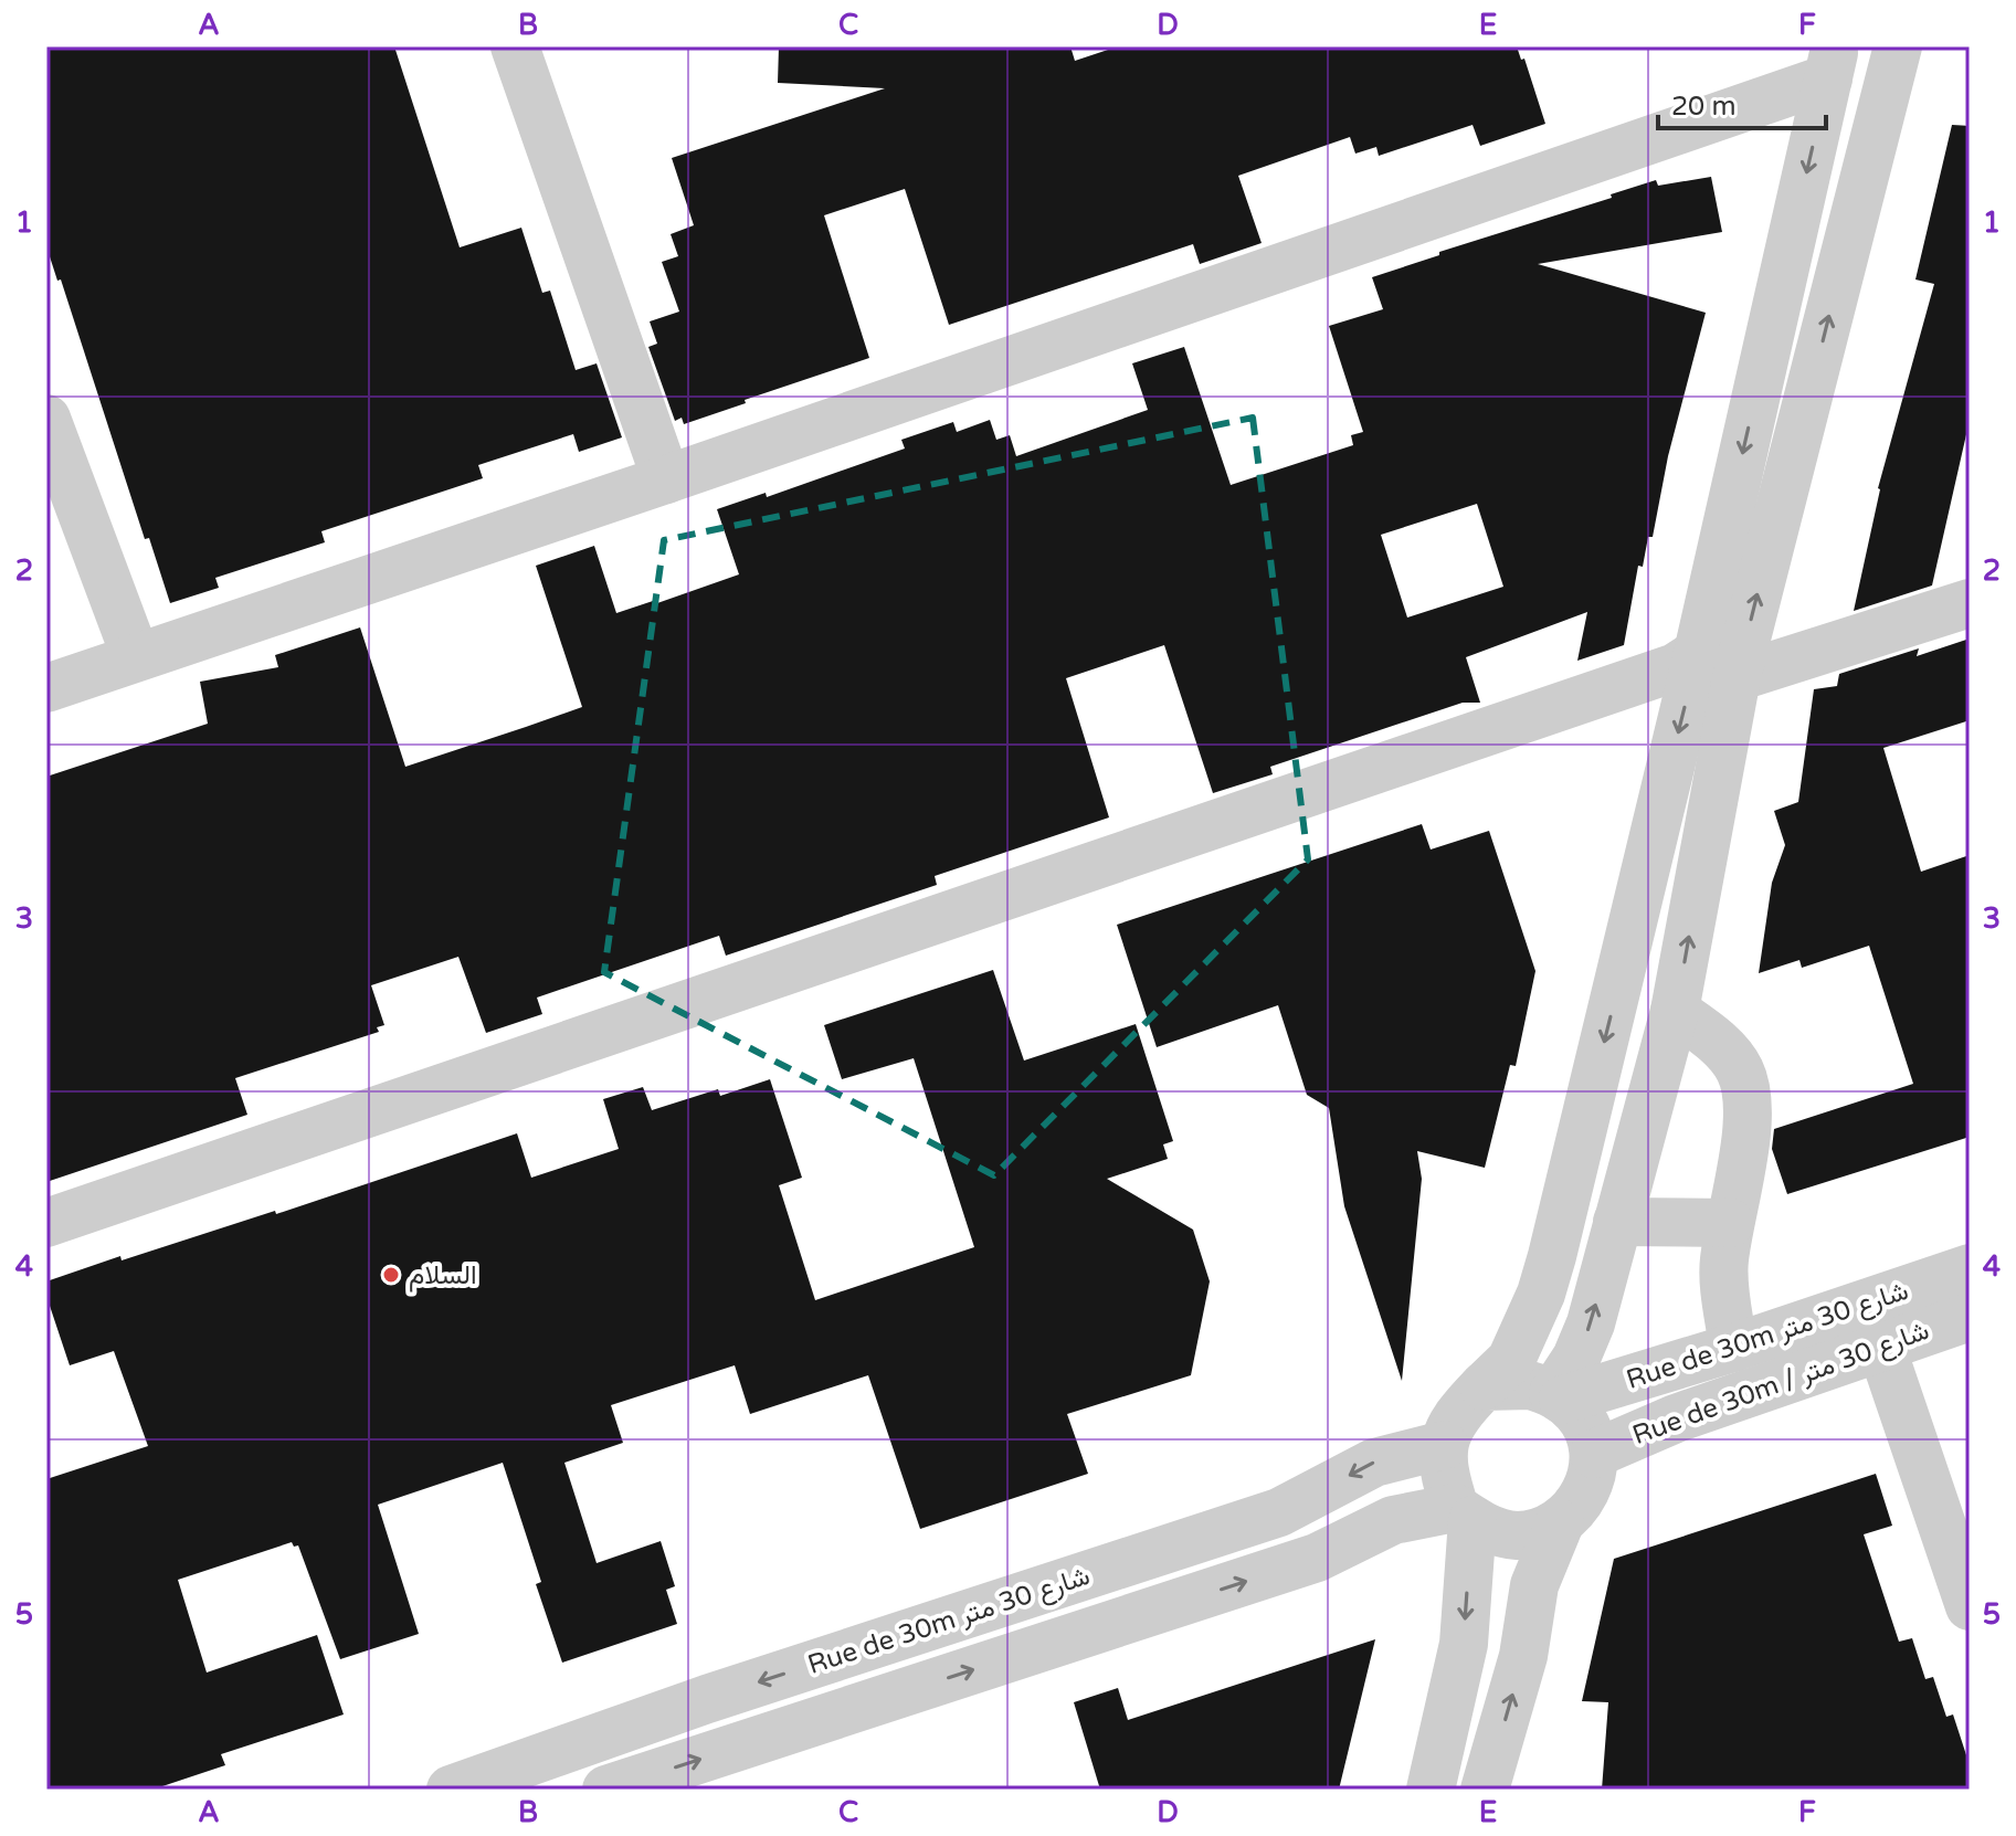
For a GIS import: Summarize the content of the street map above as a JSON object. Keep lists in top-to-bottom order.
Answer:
{
  "streets": {
    "street": ["Rue de 30m شارع 30 متر", "Rue de 30m / شارع 30 متر"]
  },
  "crossings": [
    ["Rue de 30m شارع 30 متر", "Rue de 30m / شارع 30 متر"]
  ],
  "places": ["السلام"],
  "scale_bar": "20 m",
  "grid": {
    "columns": [
      "A",
      "B",
      "C",
      "D",
      "E",
      "F"
    ],
    "rows": [
      "1",
      "2",
      "3",
      "4",
      "5"
    ]
  }
}
